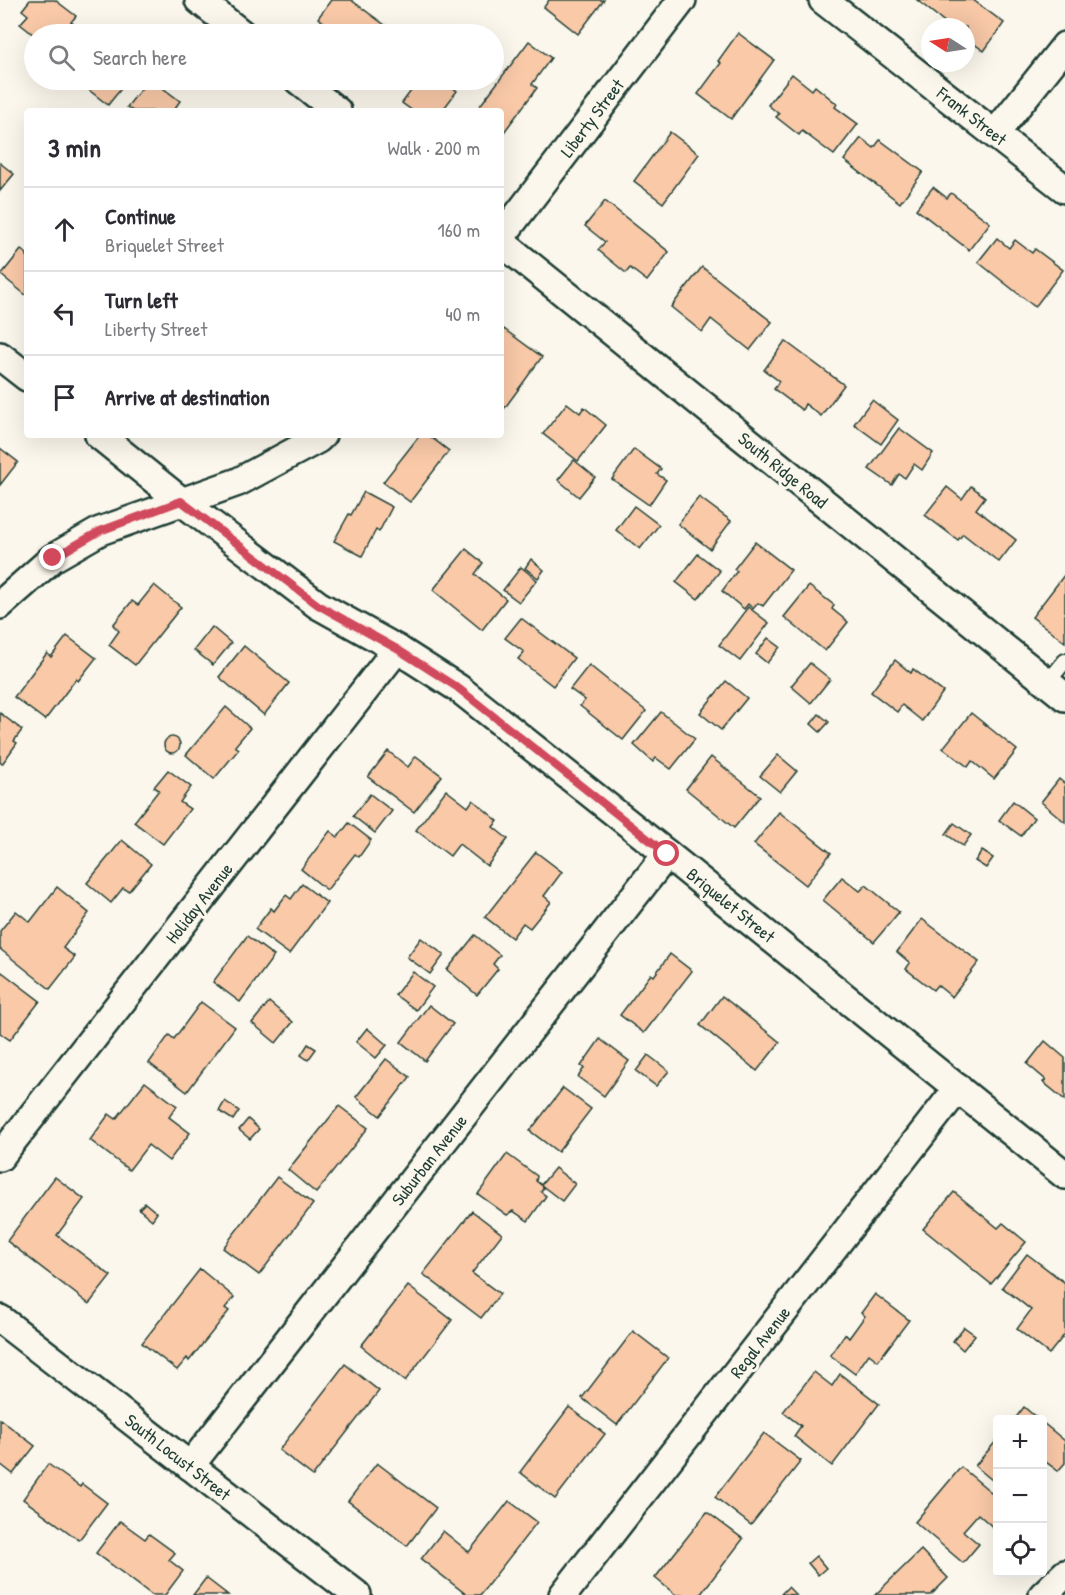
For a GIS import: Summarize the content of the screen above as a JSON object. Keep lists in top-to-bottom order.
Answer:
{
  "streets": {
    "street": [
      "Frank Street",
      "Liberty Street",
      "South Ridge Road",
      "Holiday Avenue",
      "Briquelet Street",
      "Suburban Avenue",
      "Regal Avenue",
      "South Locust Street"
    ]
  },
  "crossings": [
    ["Holiday Avenue", "Briquelet Street"],
    ["Briquelet Street", "Suburban Avenue"],
    ["Briquelet Street", "Regal Avenue"],
    ["Suburban Avenue", "South Locust Street"]
  ],
  "north": "left",
  "page": {
    "search": "Search here",
    "heading": ["3 min", "Walk · 200 m"],
    "list": [
      ["Continue", "Briquelet Street", "160 m"],
      ["Turn left", "Liberty Street", "40 m"],
      "Arrive at destination"
    ],
    "map_buttons": ["+", "−"]
  }
}
